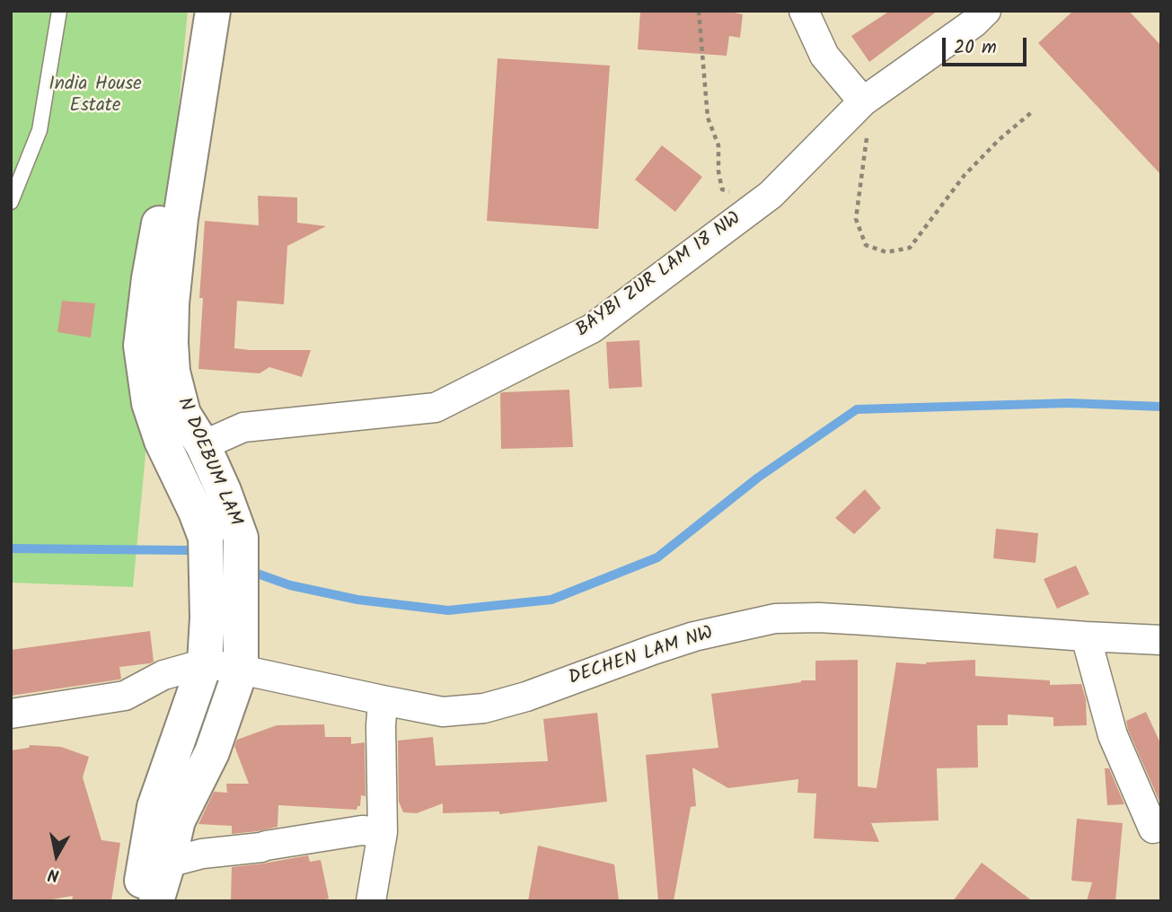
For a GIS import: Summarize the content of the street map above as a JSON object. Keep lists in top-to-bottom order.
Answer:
{
  "streets": {
    "main road": ["N DOEBUM LAM"],
    "street": ["BAYBI ZUR LAM 18 NW", "DECHEN LAM NW"]
  },
  "crossings": [
    ["BAYBI ZUR LAM 18 NW", "N DOEBUM LAM"],
    ["N DOEBUM LAM", "DECHEN LAM NW"]
  ],
  "parks": ["India House Estate"],
  "scale_bar": "20 m",
  "north": "bottom"
}
